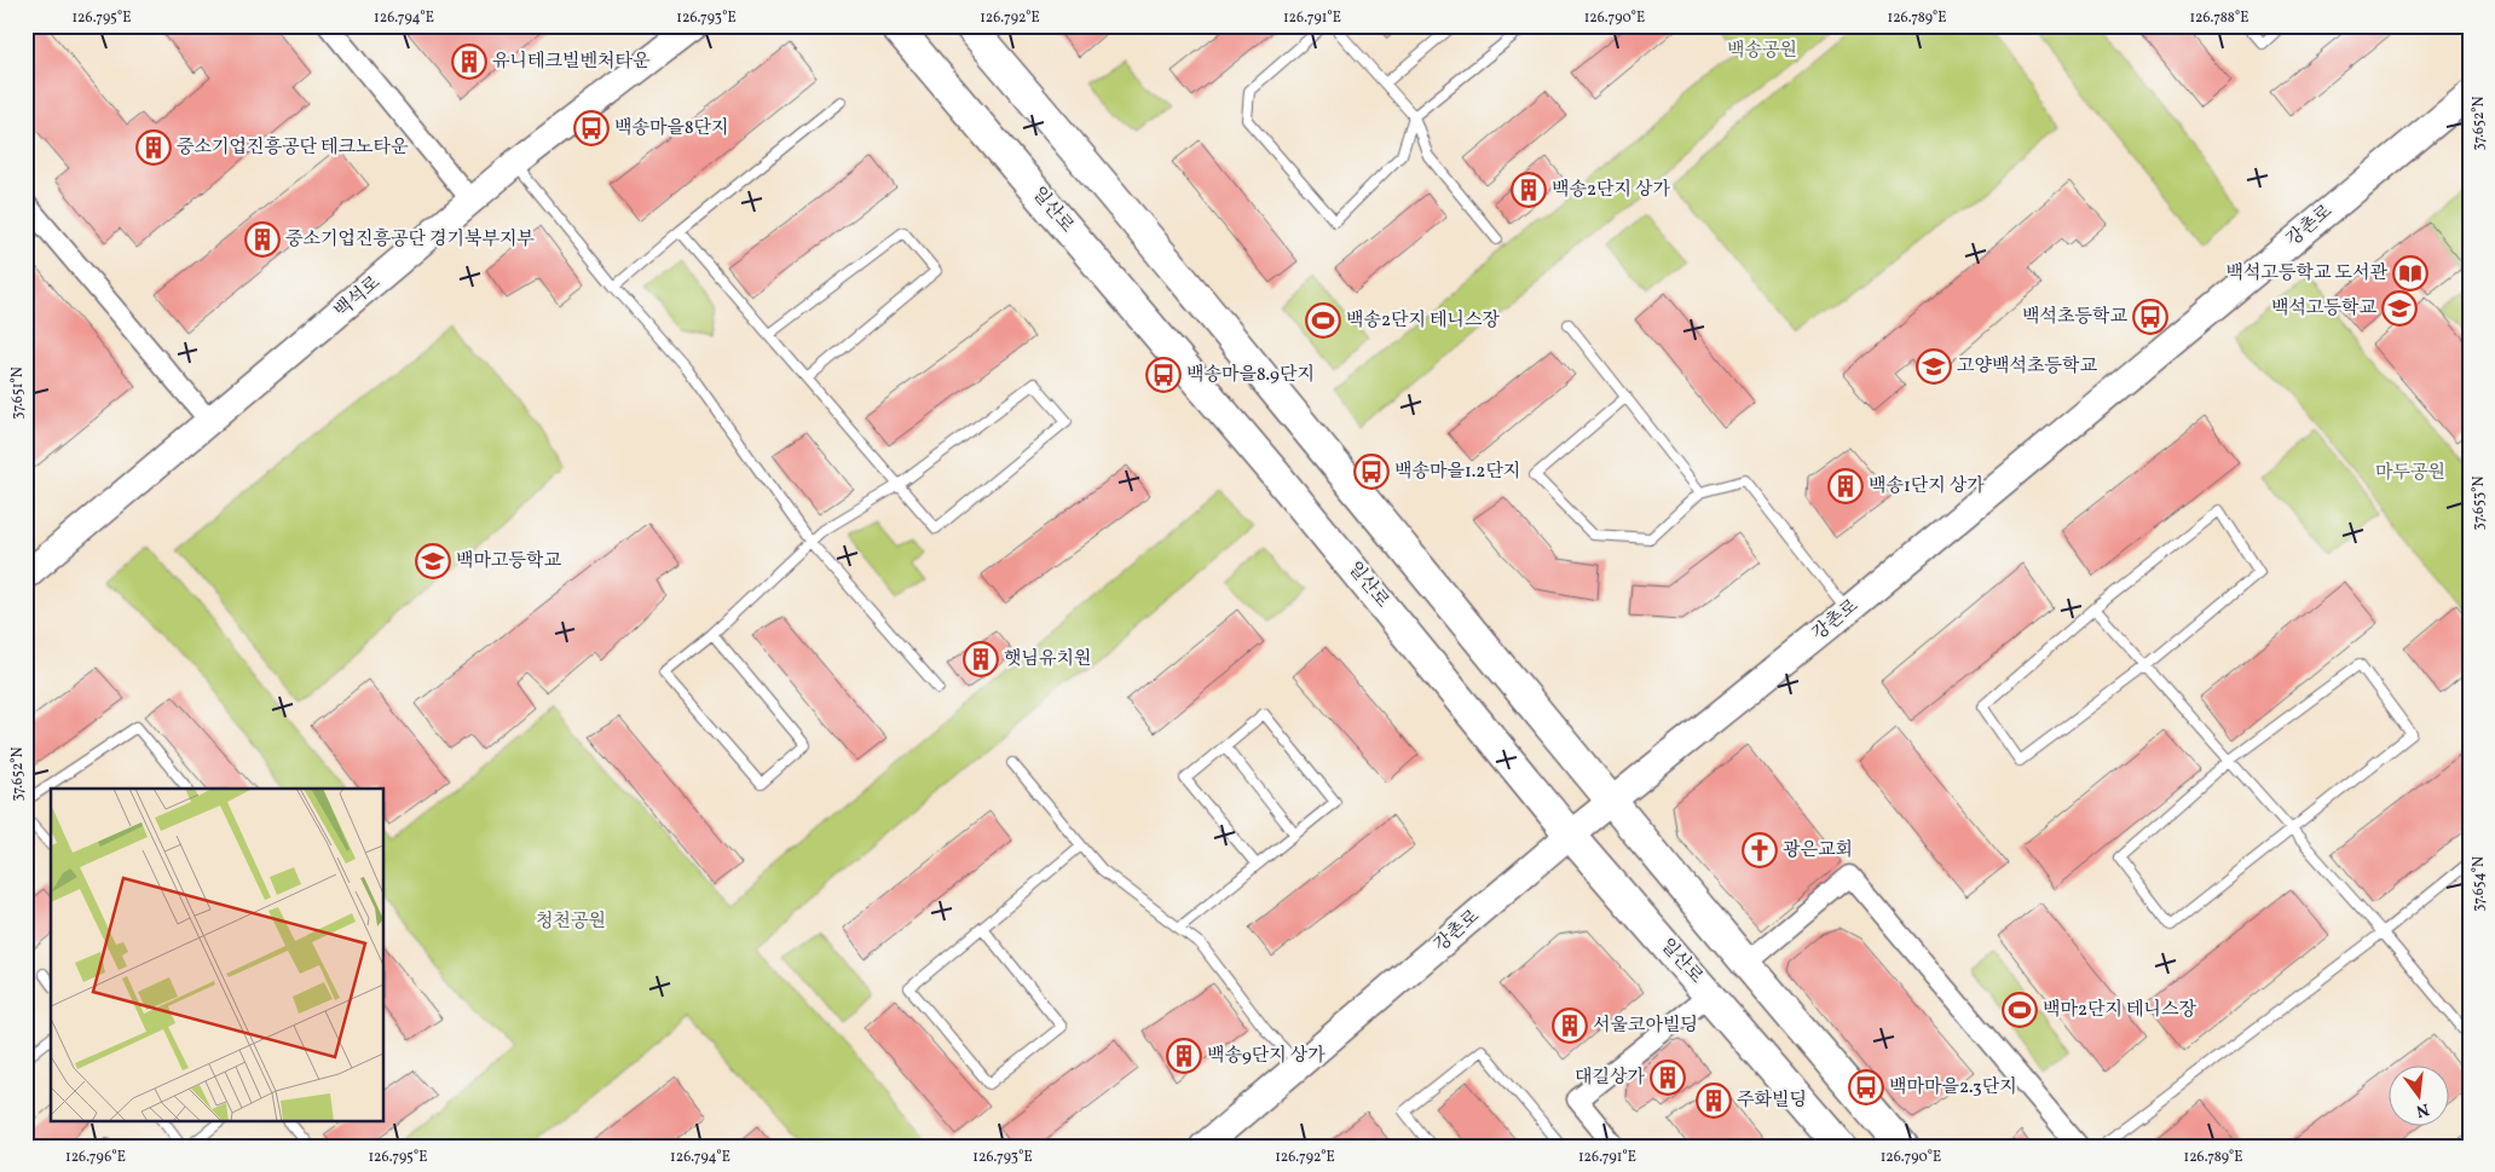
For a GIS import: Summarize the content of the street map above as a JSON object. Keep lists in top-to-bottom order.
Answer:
{
  "streets": {
    "main road": ["일산로", "강촌로", "백석로"]
  },
  "crossings": [
    ["일산로", "강촌로"]
  ],
  "parks": ["백송공원", "마두공원", "청천공원"],
  "places": {
    "building": [
      "유니테크빌벤처타운",
      "중소기업진흥공단 테크노타운",
      "백송2단지 상가",
      "중소기업진흥공단 경기북부지부",
      "백송1단지 상가",
      "햇님유치원",
      "서울코아빌딩",
      "백송9단지 상가",
      "대길상가",
      "주화빌딩"
    ],
    "bus stop": [
      "백송마을8단지",
      "백석초등학교",
      "백송마을8.9단지",
      "백송마을1.2단지",
      "백마마을2.3단지"
    ],
    "library": ["백석고등학교 도서관"],
    "school or university": ["백석고등학교", "고양백석초등학교", "백마고등학교"],
    "sports": ["백송2단지 테니스장", "백마2단지 테니스장"],
    "church": ["광은교회"]
  },
  "north": "bottom",
  "coordinates": [
    "126.795°E",
    "126.794°E",
    "126.793°E",
    "126.792°E",
    "126.791°E",
    "126.790°E",
    "126.789°E",
    "126.788°E",
    "37.652°N",
    "37.651°N",
    "37.653°N",
    "37.654°N",
    "126.796°E"
  ]
}
